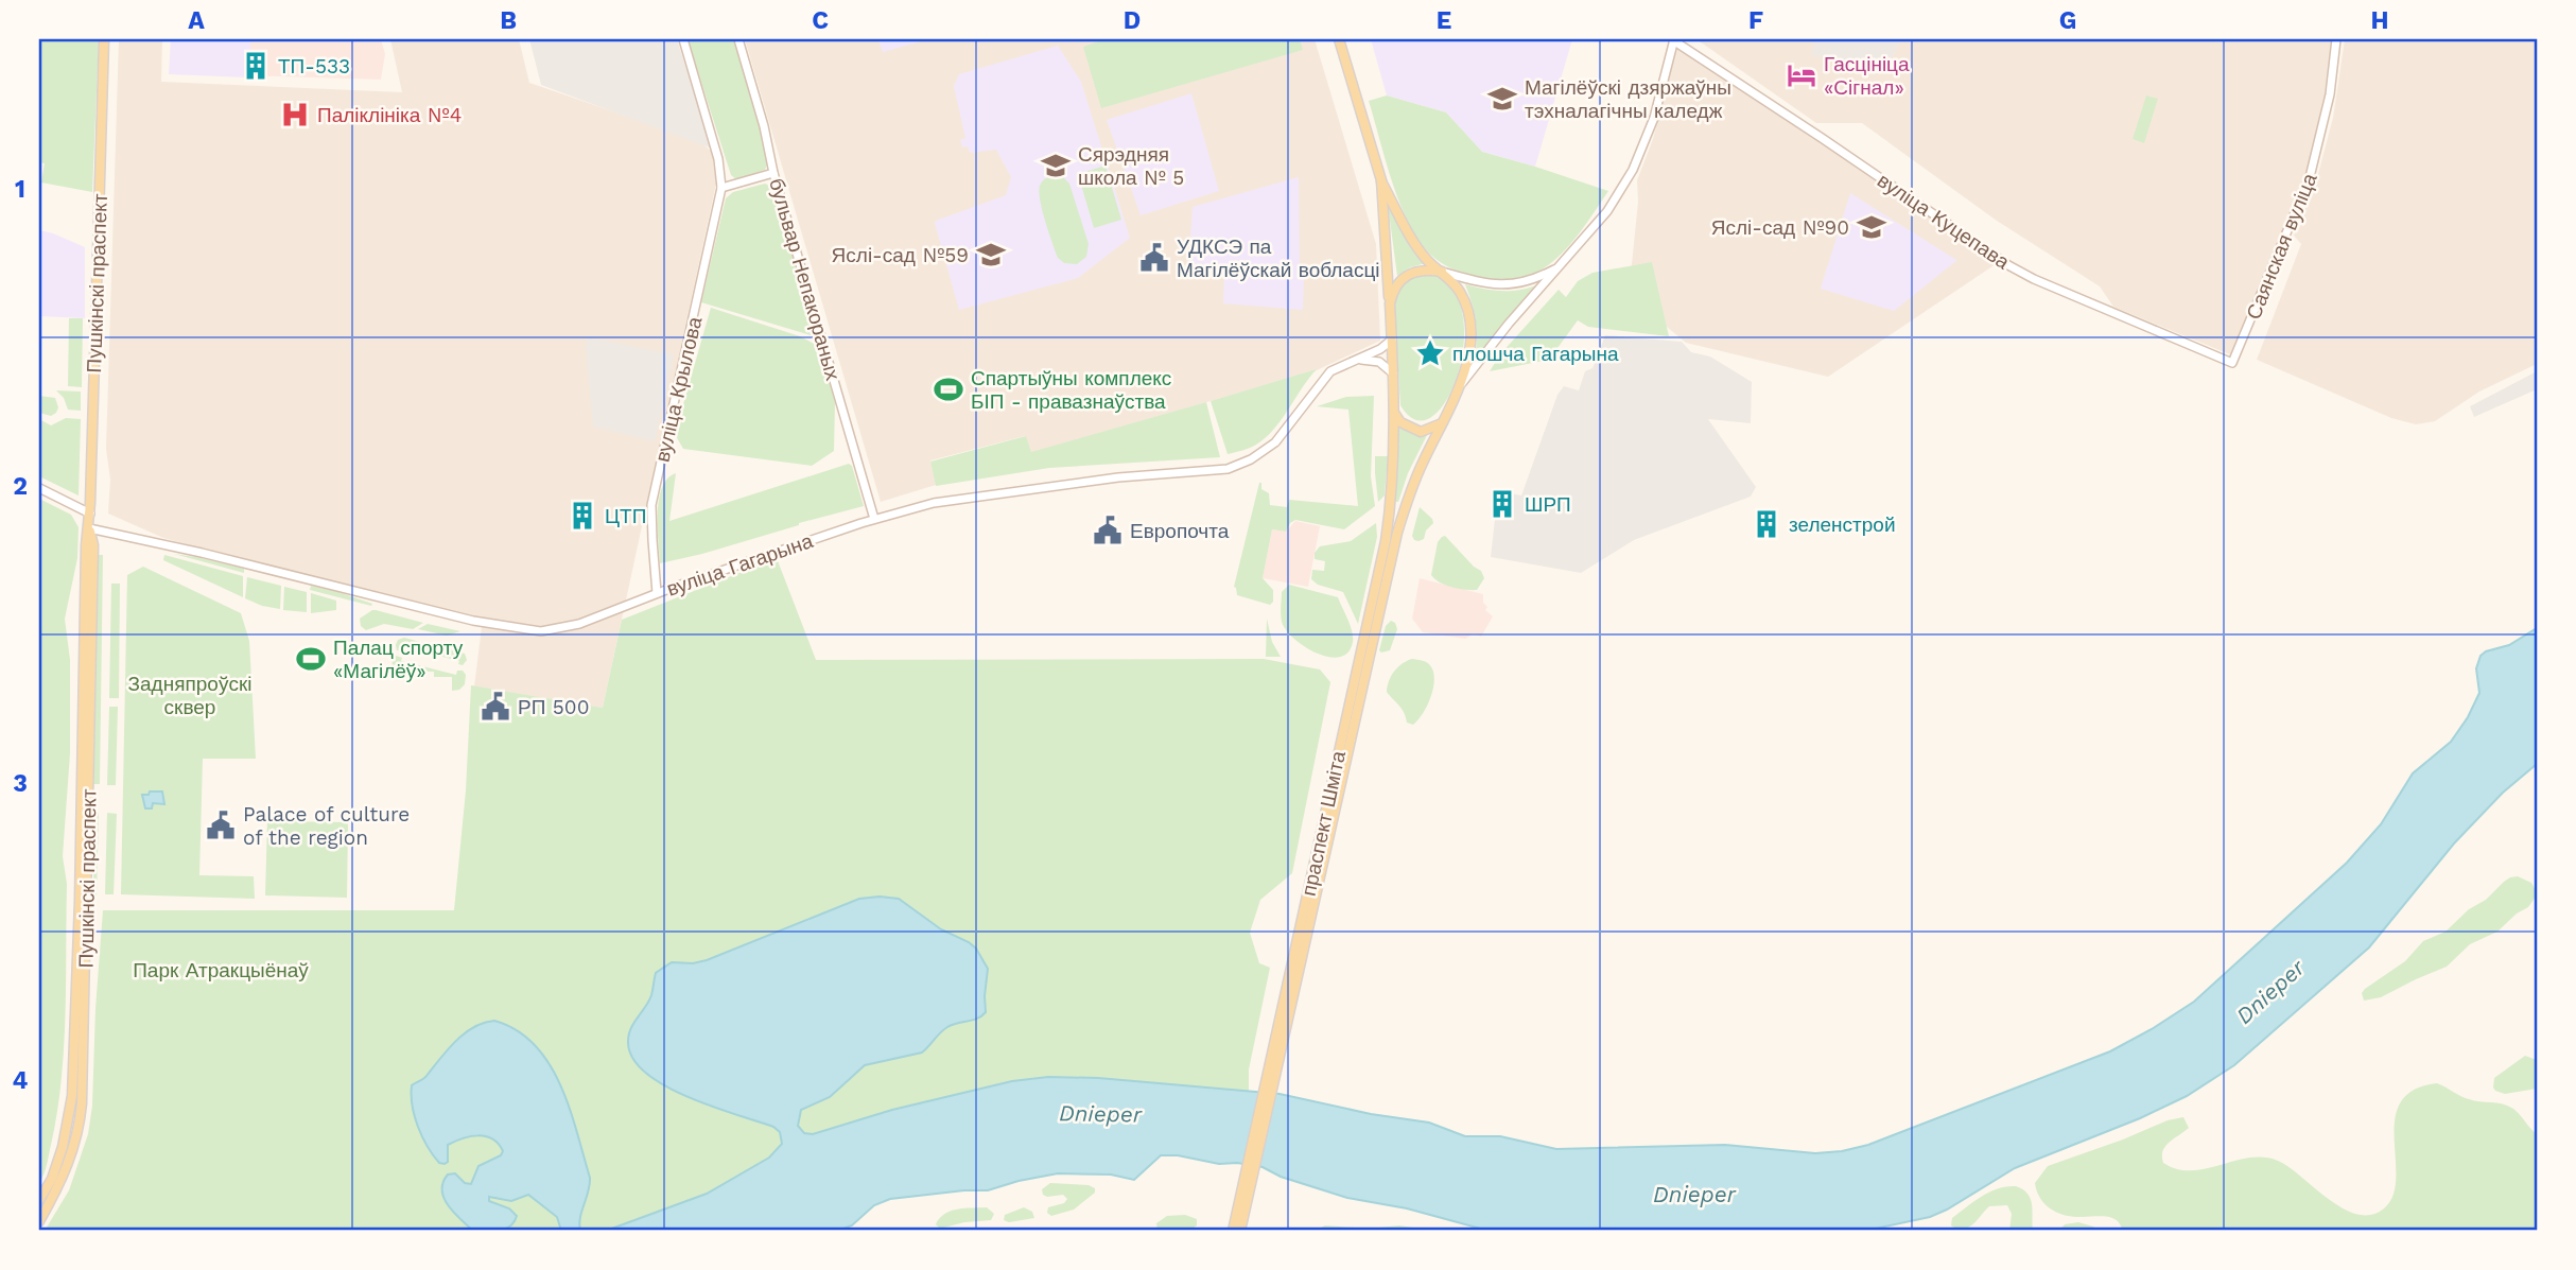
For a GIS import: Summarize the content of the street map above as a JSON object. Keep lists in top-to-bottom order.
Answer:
{
  "streets": {
    "main road": [
      "вуліца Куцепава",
      "Саянская вуліца",
      "бульвар Непакораных",
      "Пушкінскі праспект",
      "вуліца Крылова",
      "вуліца Гагарына",
      "праспект Шміта"
    ]
  },
  "crossings": [
    ["вуліца Куцепава", "Саянская вуліца"],
    ["бульвар Непакораных", "вуліца Гагарына"],
    ["Пушкінскі праспект", "вуліца Гагарына"],
    ["вуліца Крылова", "вуліца Гагарына"],
    ["вуліца Гагарына", "праспект Шміта"]
  ],
  "water": ["Dnieper"],
  "parks": ["Задняпроўскі сквер", "Парк Атракцыёнаў"],
  "places": {
    "building": [
      "ТП-533",
      "ШРП",
      "ЦТП",
      "зеленстрой"
    ],
    "hotel": ["Гасцініца «Сігнал»"],
    "school or university": [
      "Магілёўскі дзяржаўны тэхналагічны каледж",
      "Сярэдняя школа № 5",
      "Яслі-сад №90",
      "Яслі-сад №59"
    ],
    "hospital": ["Паліклініка №4"],
    "public building": [
      "УДКСЭ па Магілёўскай вобласці",
      "Европочта",
      "РП 500",
      "Palace of culture of the region"
    ],
    "place": ["плошча Гагарына"],
    "sports": ["Спартыўны комплекс БІП - правазнаўства", "Палац спорту «Магілёў»"]
  },
  "grid": {
    "columns": [
      "A",
      "B",
      "C",
      "D",
      "E",
      "F",
      "G",
      "H"
    ],
    "rows": [
      "1",
      "2",
      "3",
      "4"
    ]
  }
}
